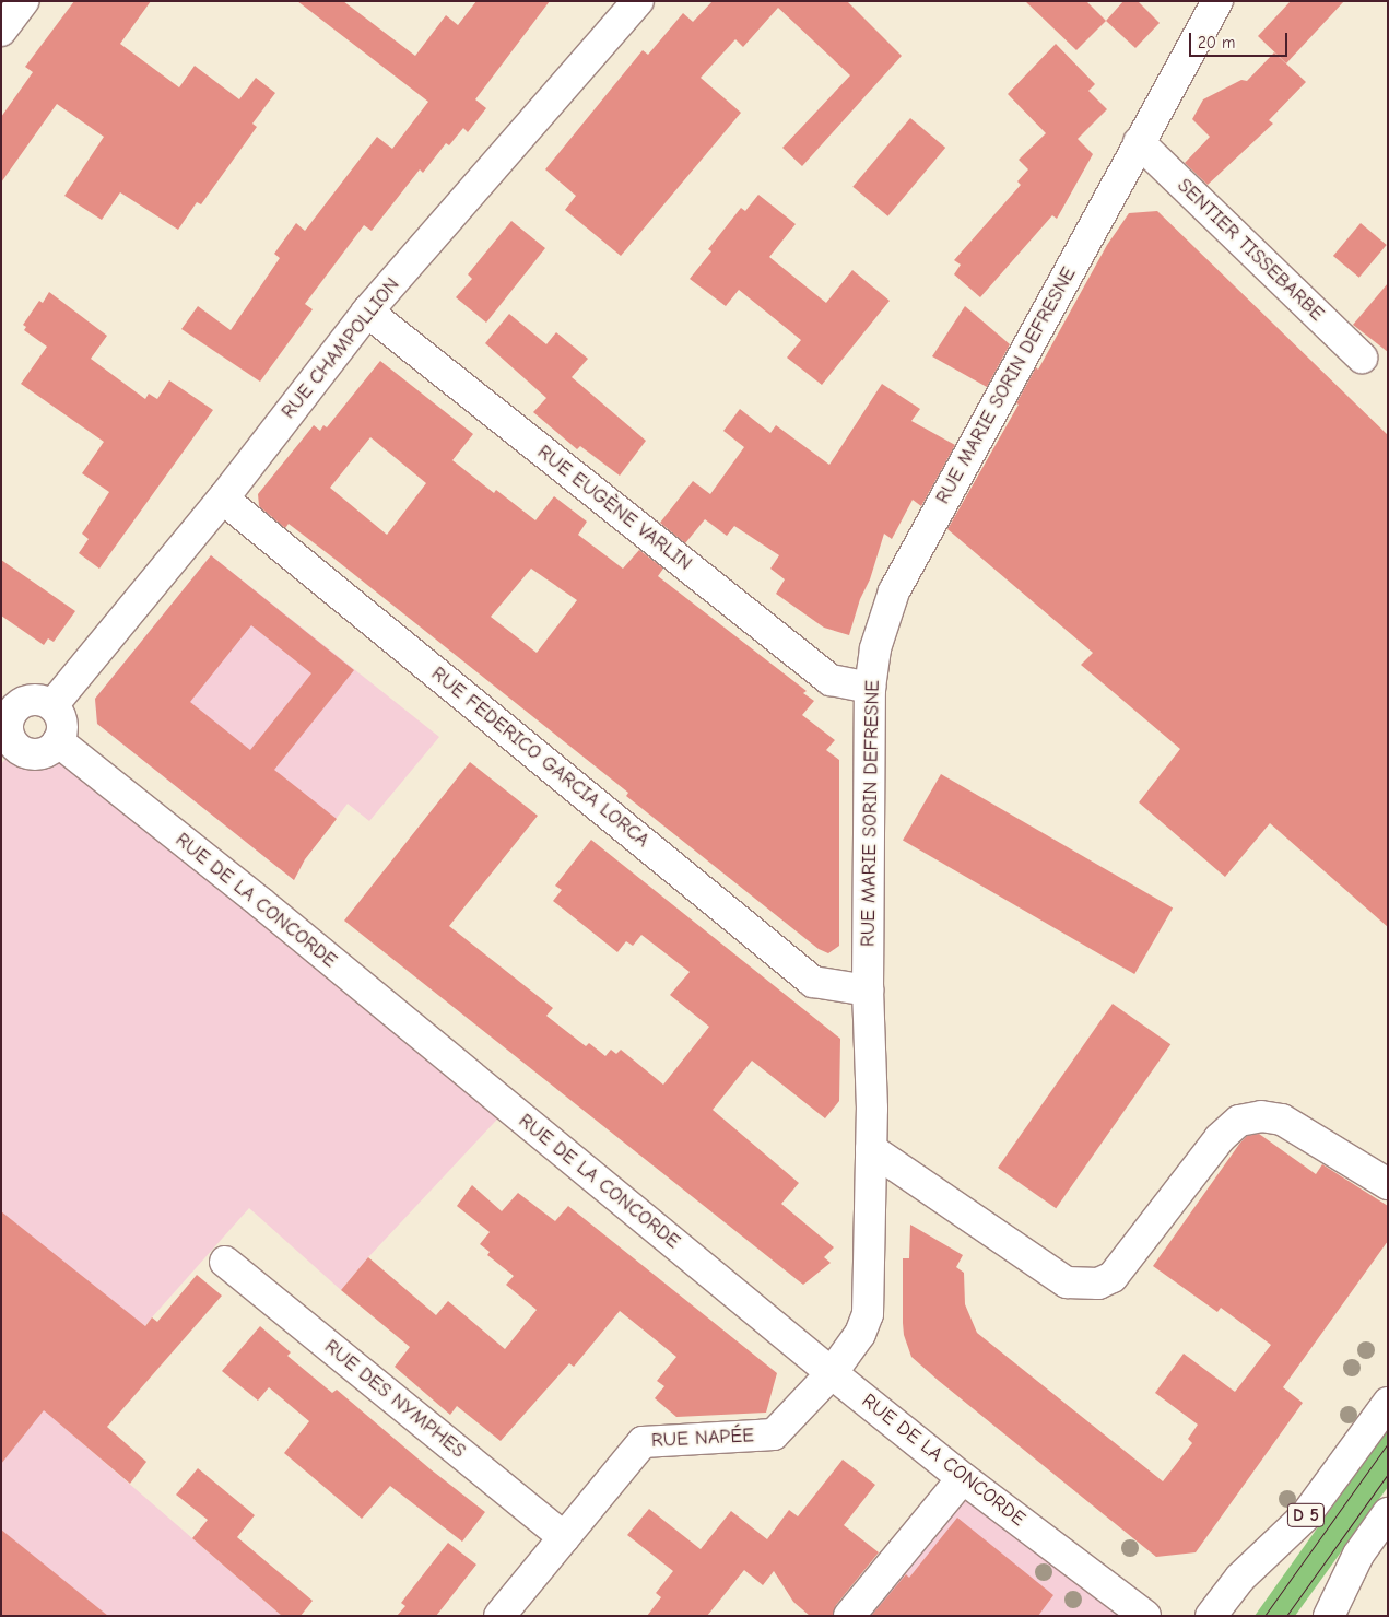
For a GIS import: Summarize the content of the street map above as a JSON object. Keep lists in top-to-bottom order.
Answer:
{
  "streets": {
    "street": [
      "SENTIER TISSEBARBE",
      "RUE CHAMPOLLION",
      "RUE MARIE SORIN DEFRESNE",
      "RUE EUGÈNE VARLIN",
      "RUE FEDERICO GARCIA LORCA",
      "RUE DE LA CONCORDE",
      "RUE DES NYMPHES",
      "RUE NAPÉE",
      "D 5"
    ]
  },
  "crossings": [
    ["SENTIER TISSEBARBE", "RUE MARIE SORIN DEFRESNE"],
    ["RUE CHAMPOLLION", "RUE EUGÈNE VARLIN"],
    ["RUE CHAMPOLLION", "RUE FEDERICO GARCIA LORCA"],
    ["RUE CHAMPOLLION", "RUE DE LA CONCORDE"],
    ["RUE MARIE SORIN DEFRESNE", "RUE EUGÈNE VARLIN"],
    ["RUE MARIE SORIN DEFRESNE", "RUE FEDERICO GARCIA LORCA"],
    ["RUE MARIE SORIN DEFRESNE", "RUE DE LA CONCORDE"],
    ["RUE MARIE SORIN DEFRESNE", "RUE NAPÉE"],
    ["RUE DE LA CONCORDE", "RUE NAPÉE"],
    ["RUE DES NYMPHES", "RUE NAPÉE"]
  ],
  "scale_bar": "20 m"
}
